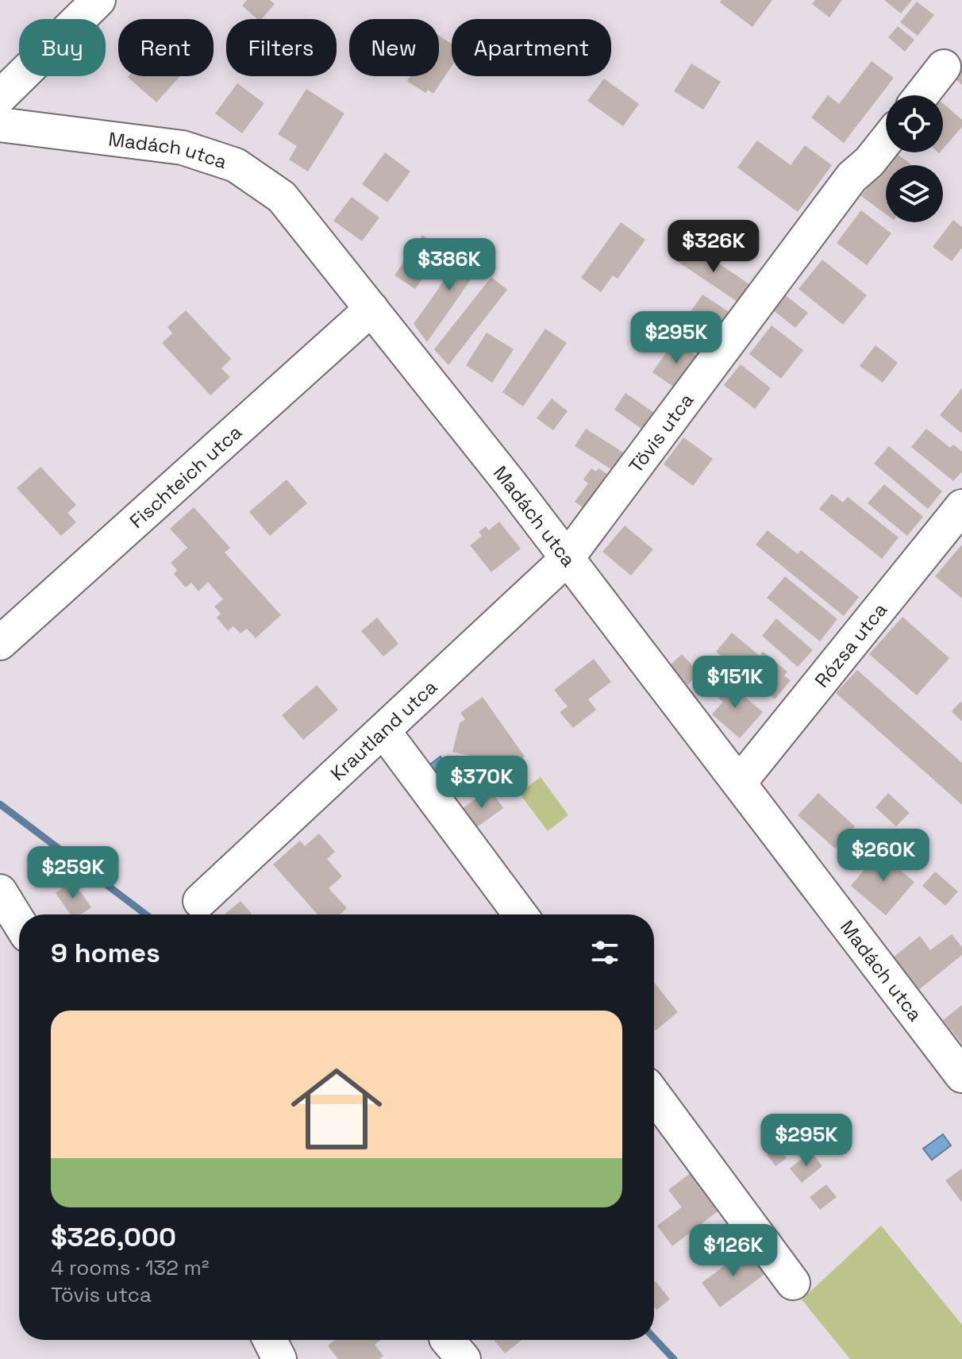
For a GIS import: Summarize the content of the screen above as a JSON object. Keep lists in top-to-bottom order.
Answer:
{
  "streets": {
    "street": [
      "Madách utca",
      "Tövis utca",
      "Fischteich utca",
      "Rózsa utca",
      "Krautland utca"
    ]
  },
  "crossings": [
    ["Madách utca", "Tövis utca"],
    ["Madách utca", "Fischteich utca"],
    ["Madách utca", "Rózsa utca"],
    ["Madách utca", "Krautland utca"],
    ["Tövis utca", "Krautland utca"]
  ],
  "page": {
    "chip": [
      "Buy",
      "Rent",
      "Filters",
      "New",
      "Apartment"
    ],
    "price": [
      "$326K",
      "$386K",
      "$295K",
      "$151K",
      "$370K",
      "$260K",
      "$259K",
      "$295K",
      "$126K"
    ],
    "heading": "9 homes",
    "list": [
      {
        "name": "$326,000",
        "note": "4 rooms · 132 m² · Tövis utca"
      }
    ]
  }
}
